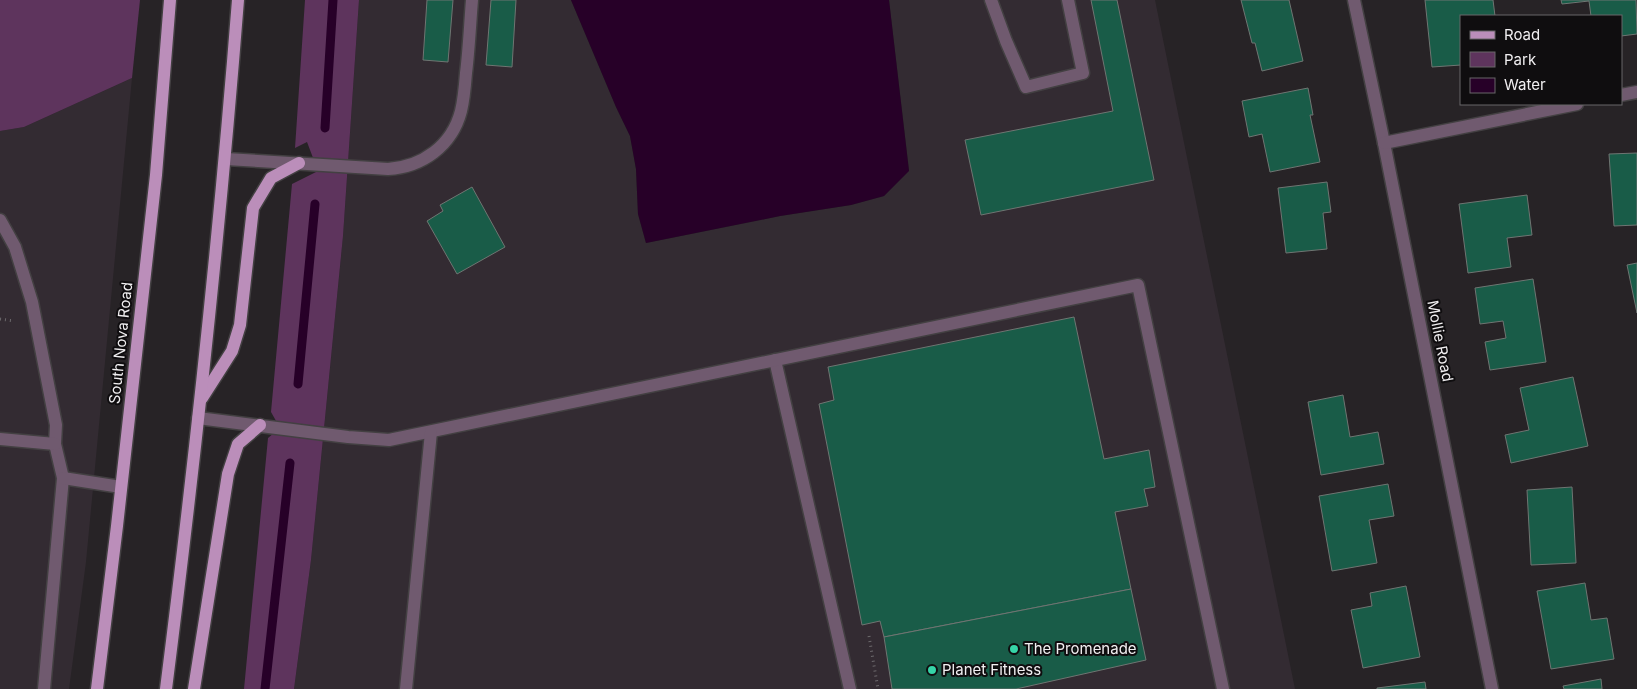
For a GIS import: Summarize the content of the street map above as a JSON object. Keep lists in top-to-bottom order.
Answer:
{
  "streets": {
    "main road": ["South Nova Road"],
    "street": ["Mollie Road"]
  },
  "places": ["The Promenade", "Planet Fitness"],
  "legend": ["Road", "Park", "Water"]
}
